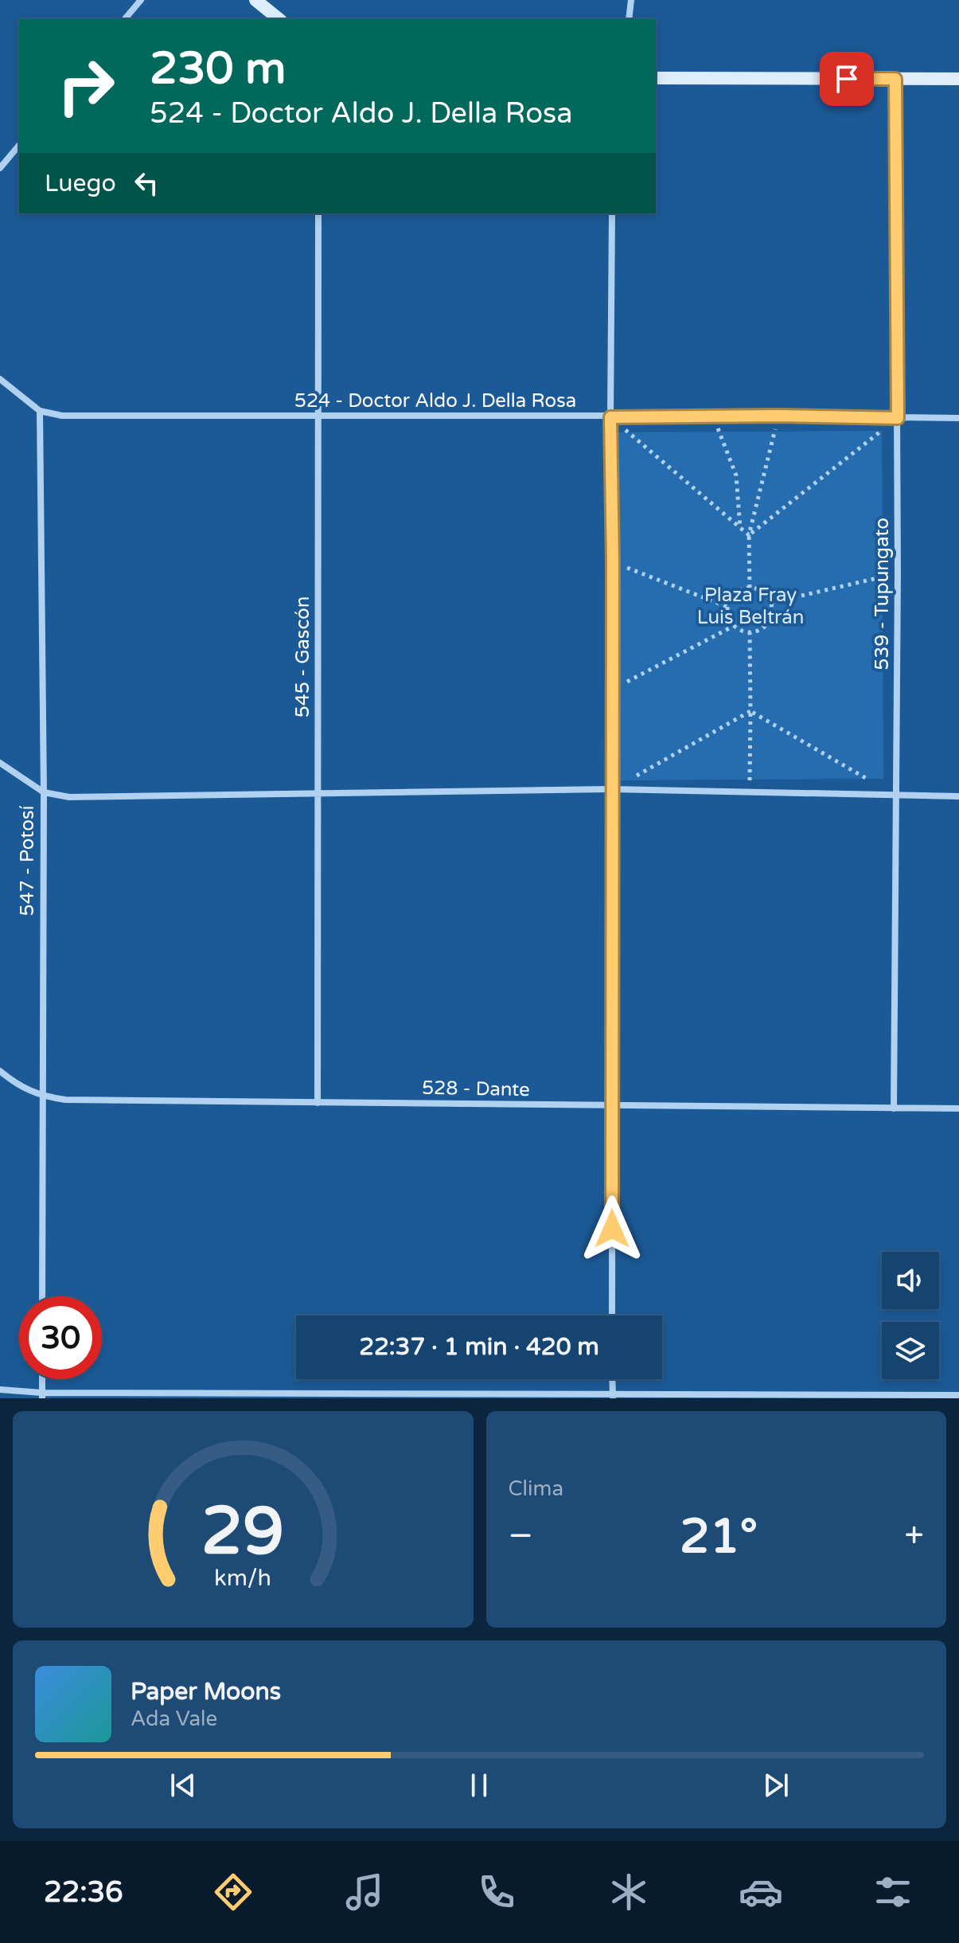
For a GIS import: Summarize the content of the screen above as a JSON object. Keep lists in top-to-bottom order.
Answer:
{
  "streets": {
    "street": [
      "524 - Doctor Aldo J. Della Rosa",
      "539 - Tupungato",
      "545 - Gascón",
      "547 - Potosí",
      "528 - Dante"
    ]
  },
  "crossings": [
    ["524 - Doctor Aldo J. Della Rosa", "539 - Tupungato"],
    ["524 - Doctor Aldo J. Della Rosa", "545 - Gascón"],
    ["524 - Doctor Aldo J. Della Rosa", "547 - Potosí"],
    ["539 - Tupungato", "528 - Dante"],
    ["545 - Gascón", "528 - Dante"],
    ["547 - Potosí", "528 - Dante"]
  ],
  "parks": ["Plaza Fray Luis Beltrán"],
  "page": {
    "turn": ["230 m", "524 - Doctor Aldo J. Della Rosa"],
    "then": "Luego",
    "limit": "30",
    "trip": "22:37 · 1 min · 420 m",
    "tile": "Clima",
    "heat": ["−", "21°", "+"],
    "song": ["Paper Moons", "Ada Vale"],
    "tabs": "22:36",
    "gauge": ["29", "km/h"]
  }
}
